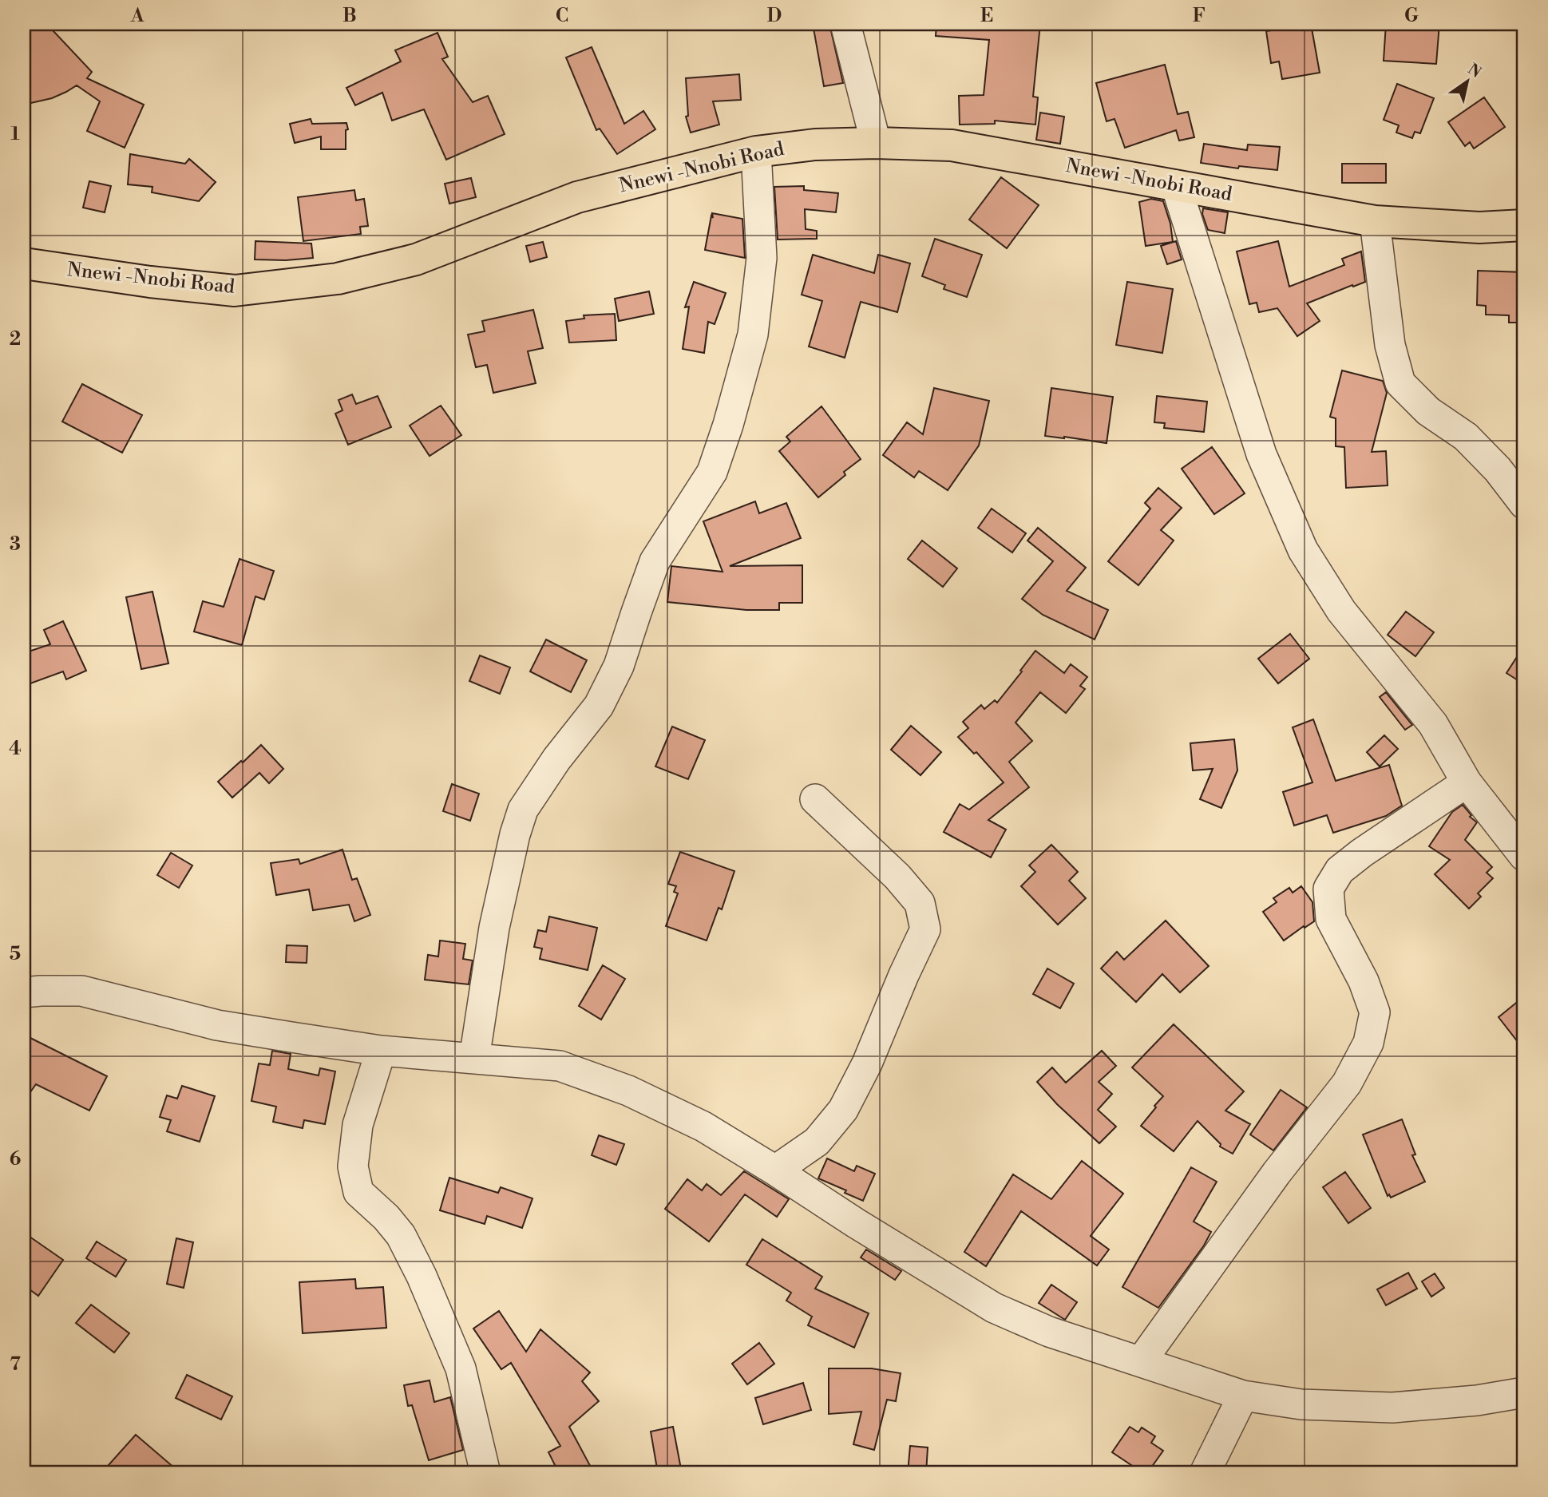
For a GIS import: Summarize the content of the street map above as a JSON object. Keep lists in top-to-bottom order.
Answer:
{
  "streets": {
    "main road": ["Nnewi -Nnobi Road"]
  },
  "north": "top right",
  "grid": {
    "columns": [
      "A",
      "B",
      "C",
      "D",
      "E",
      "F",
      "G"
    ],
    "rows": [
      "1",
      "2",
      "3",
      "4",
      "5",
      "6",
      "7"
    ]
  }
}
